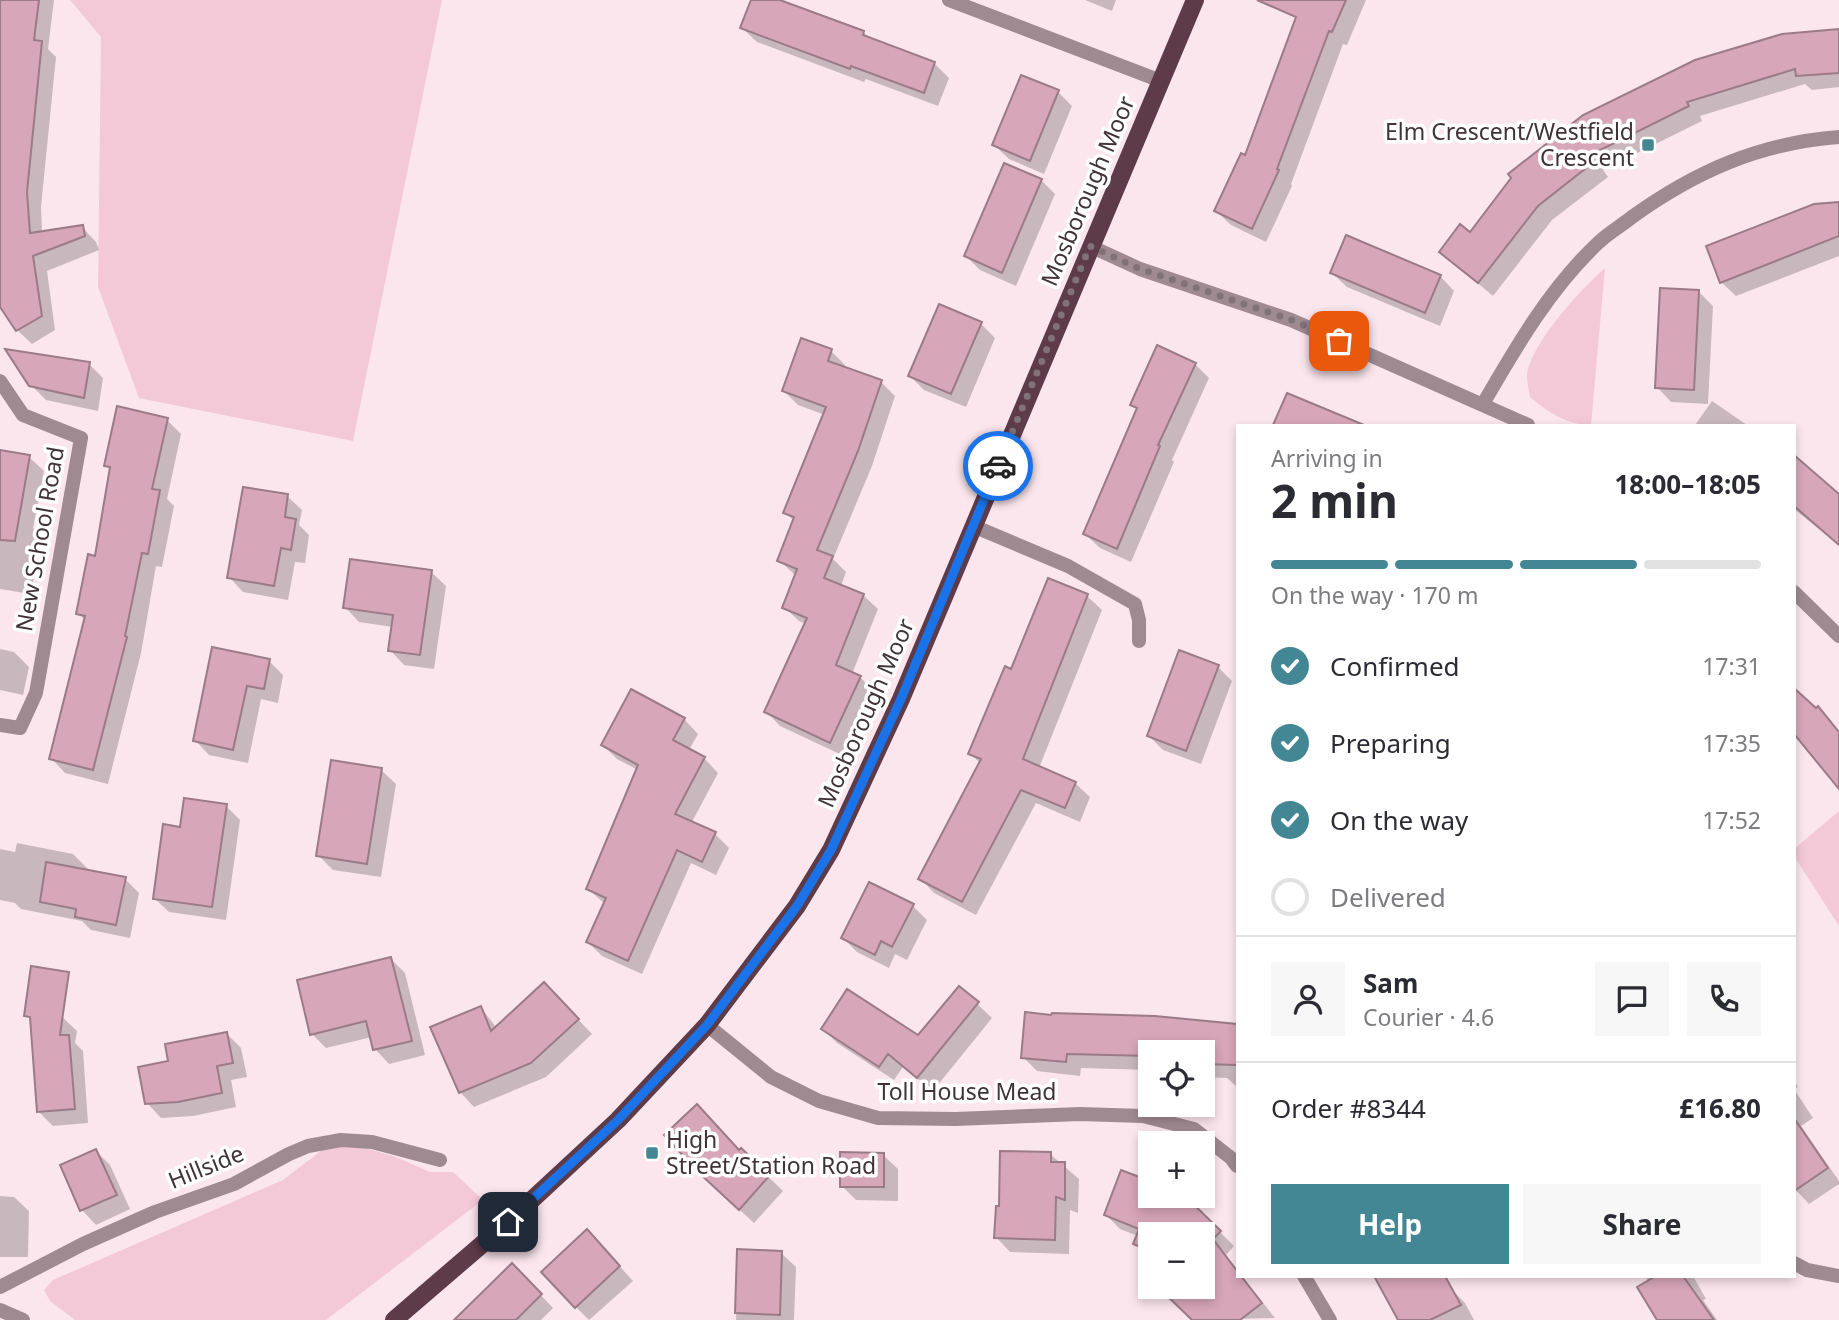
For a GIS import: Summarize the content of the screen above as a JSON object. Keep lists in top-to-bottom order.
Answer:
{
  "streets": {
    "main road": ["Mosborough Moor"],
    "street": ["New School Road", "Toll House Mead", "Hillside"]
  },
  "crossings": [
    ["Mosborough Moor", "Toll House Mead"]
  ],
  "places": {
    "transit": ["Elm Crescent/Westfield Crescent", "High Street/Station Road"]
  },
  "page": {
    "heading": ["2 min", "Arriving in", "18:00–18:05"],
    "panel": [
      "Sam",
      "Courier · 4.6",
      "Order #8344",
      "£16.80"
    ],
    "bar": "On the way · 170 m",
    "list": [
      ["Confirmed", "17:31"],
      ["Preparing", "17:35"],
      ["On the way", "17:52"],
      "Delivered"
    ],
    "map_buttons": ["+", "−"],
    "buttons": ["Help", "Share"]
  }
}
